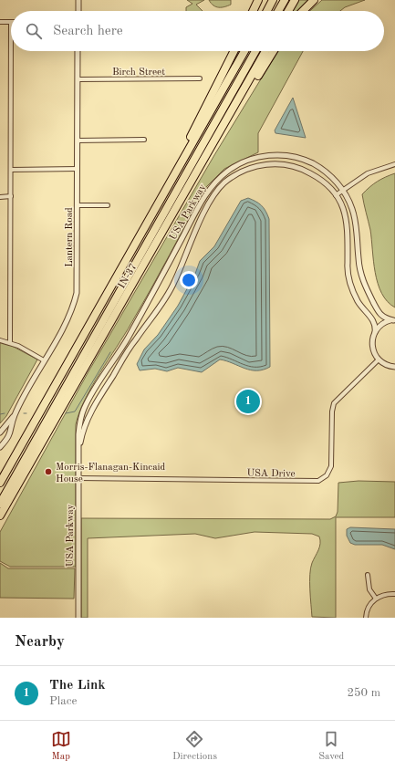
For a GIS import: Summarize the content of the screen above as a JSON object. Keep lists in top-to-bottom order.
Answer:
{
  "streets": {
    "highway": ["IN-37"],
    "street": [
      "Birch Street",
      "USA Parkway",
      "Lantern Road",
      "USA Drive"
    ]
  },
  "crossings": [
    ["Birch Street", "Lantern Road"],
    ["USA Parkway", "USA Drive"]
  ],
  "places": ["Morris-Flanagan-Kincaid House"],
  "page": {
    "search": "Search here",
    "pins": "1",
    "heading": "Nearby",
    "list": [
      {
        "mark": "1",
        "name": "The Link",
        "note": "Place",
        "value": "250 m"
      }
    ],
    "nav": ["Map", "Directions", "Saved"]
  }
}
